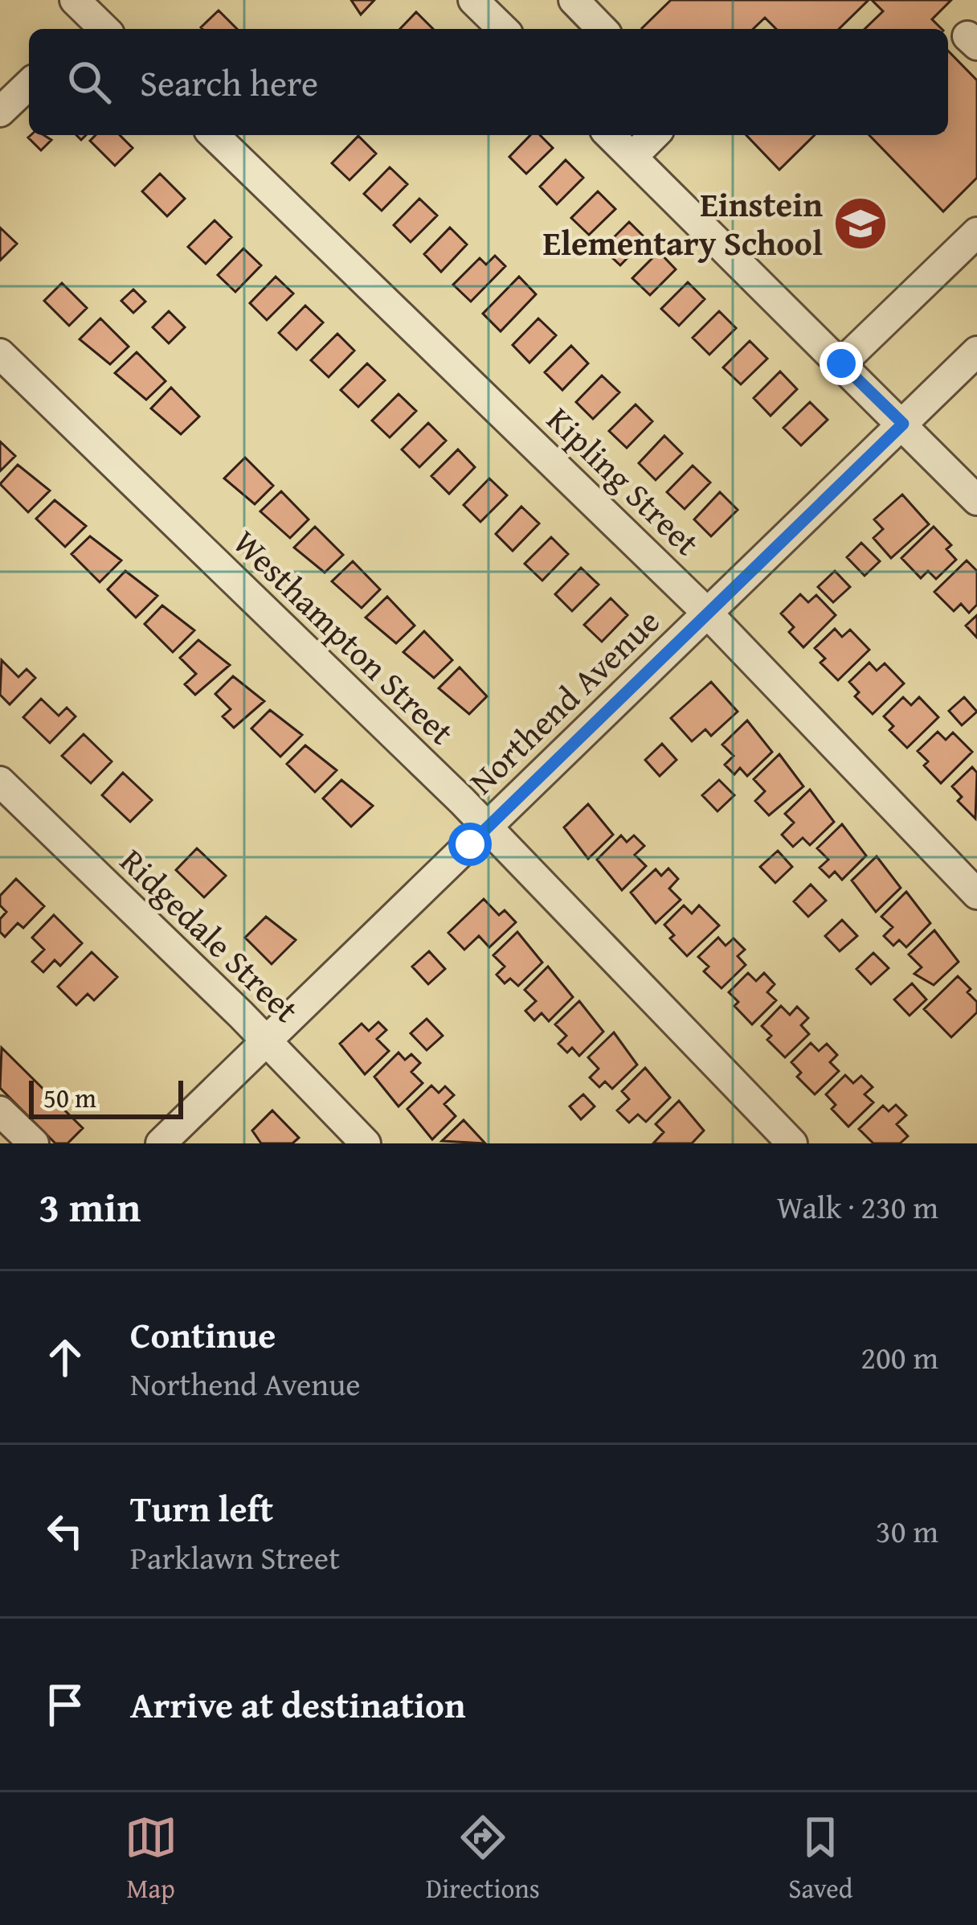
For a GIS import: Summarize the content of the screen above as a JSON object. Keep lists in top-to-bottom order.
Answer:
{
  "streets": {
    "street": [
      "Kipling Street",
      "Westhampton Street",
      "Northend Avenue",
      "Ridgedale Street"
    ]
  },
  "crossings": [
    ["Kipling Street", "Northend Avenue"],
    ["Westhampton Street", "Northend Avenue"],
    ["Northend Avenue", "Ridgedale Street"]
  ],
  "places": {
    "school or university": ["Einstein Elementary School"]
  },
  "scale_bar": "50 m",
  "page": {
    "search": "Search here",
    "scale": "50 m",
    "heading": ["3 min", "Walk · 230 m"],
    "list": [
      ["Continue", "Northend Avenue", "200 m"],
      ["Turn left", "Parklawn Street", "30 m"],
      "Arrive at destination"
    ],
    "nav": ["Map", "Directions", "Saved"]
  }
}
